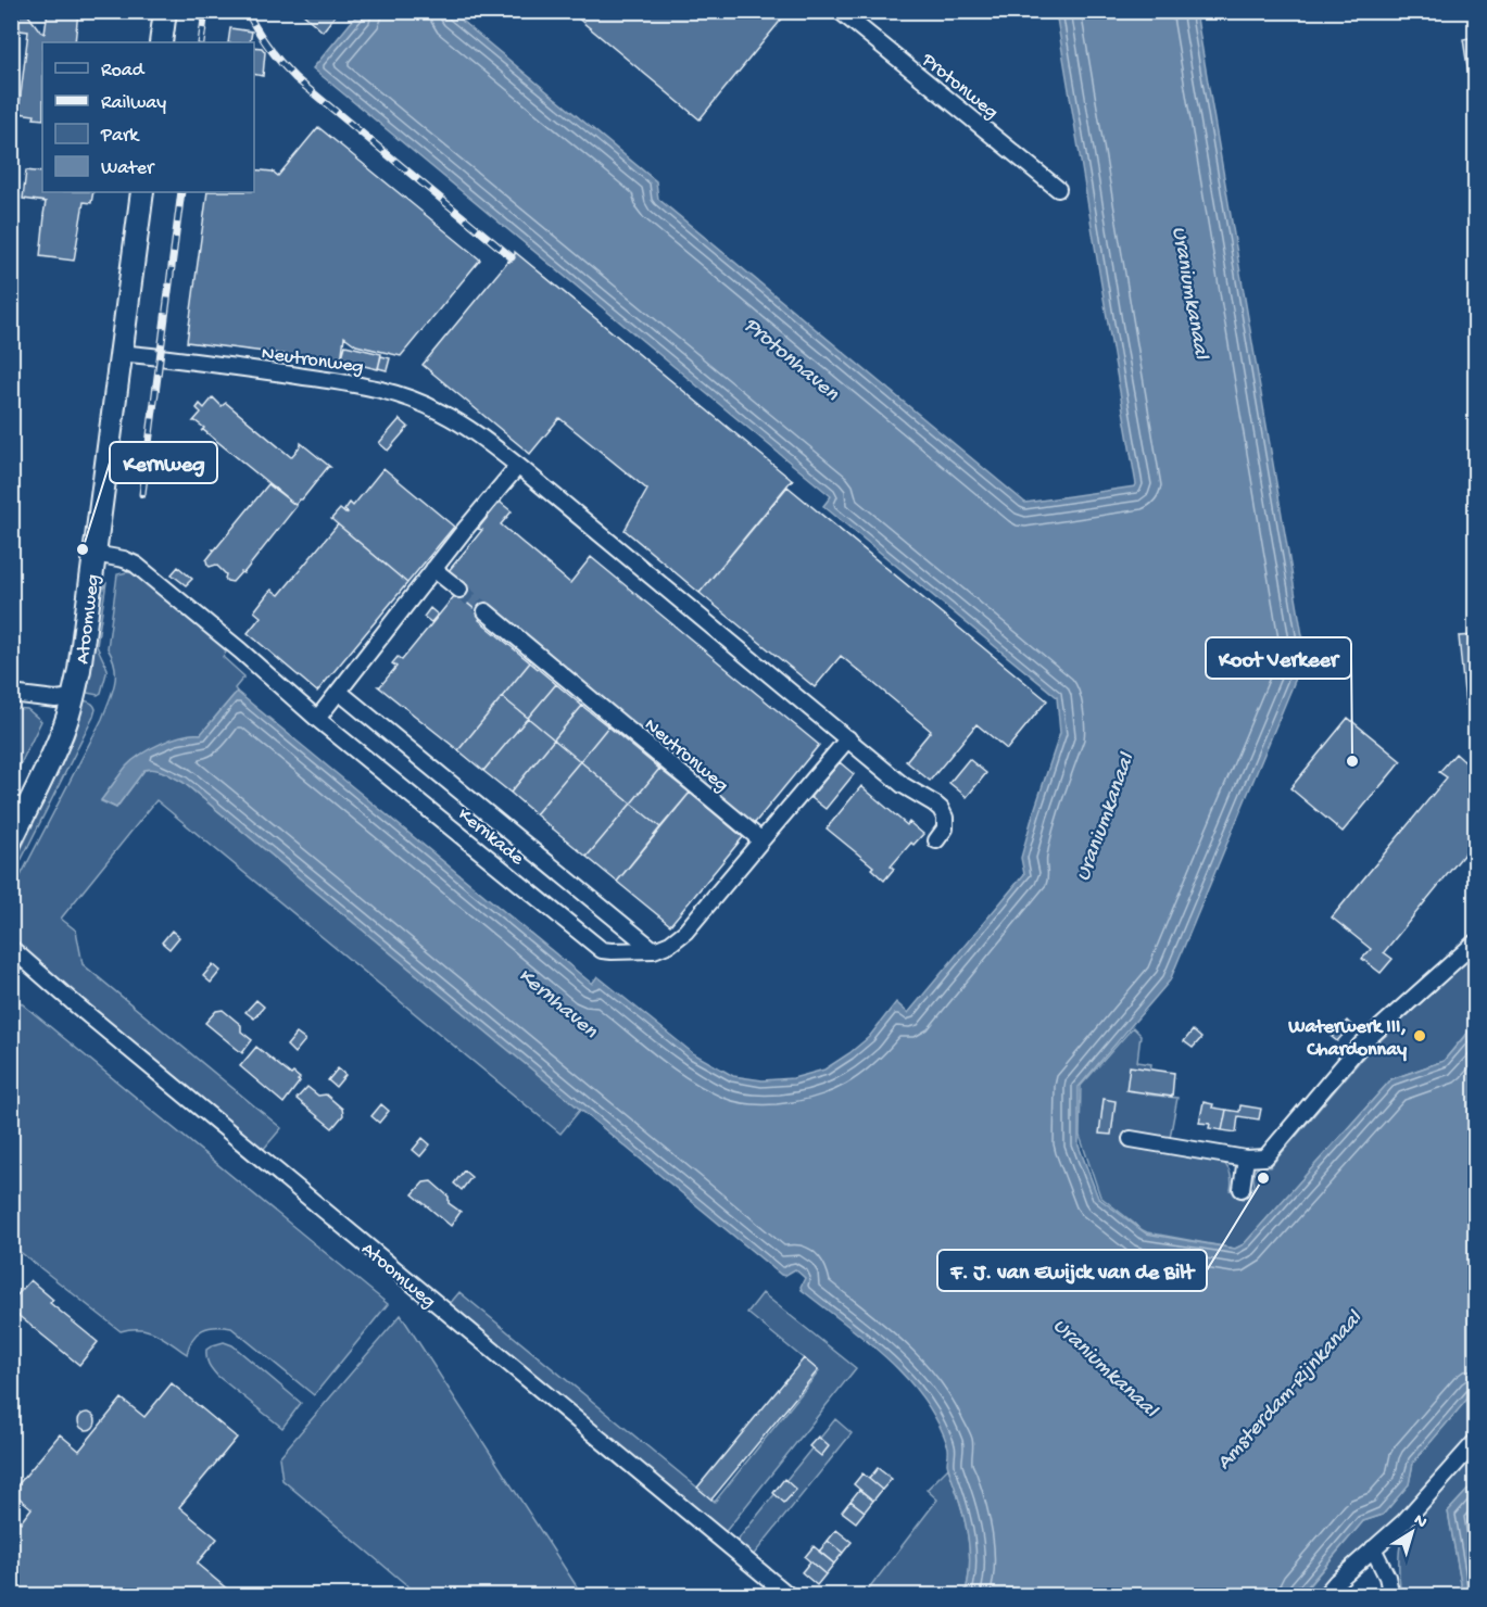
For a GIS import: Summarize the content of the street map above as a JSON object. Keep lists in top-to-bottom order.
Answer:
{
  "streets": {
    "street": [
      "Protonweg",
      "Neutronweg",
      "Atoomweg",
      "Kernkade"
    ]
  },
  "crossings": [
    ["Neutronweg", "Atoomweg"],
    ["Atoomweg", "Kernkade"]
  ],
  "water": [
    "Uraniumkanaal",
    "Protonhaven",
    "Kernhaven",
    "Amsterdam-Rijnkanaal"
  ],
  "places": [
    "Kernweg",
    "Koot Verkeer",
    "Waterwerk III, Chardonnay",
    "F. J. van Ewijck van de Bilt"
  ],
  "legend": [
    "Road",
    "Railway",
    "Park",
    "Water"
  ],
  "north": "top right"
}
